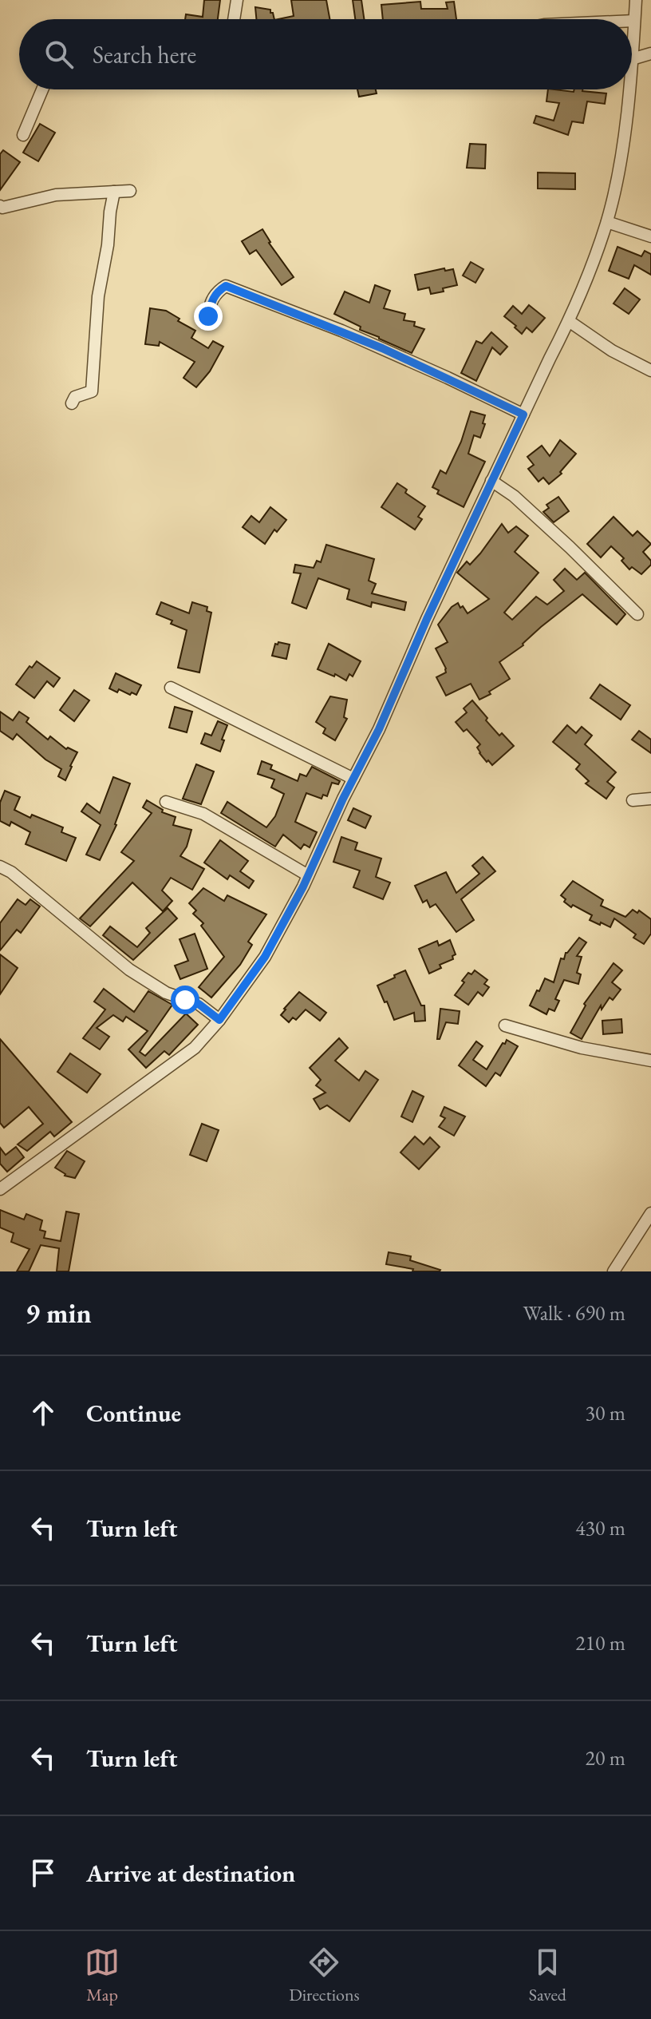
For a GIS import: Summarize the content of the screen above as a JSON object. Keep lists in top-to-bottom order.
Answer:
{
  "page": {
    "search": "Search here",
    "heading": ["9 min", "Walk · 690 m"],
    "list": [
      ["Continue", "30 m"],
      ["Turn left", "430 m"],
      ["Turn left", "210 m"],
      ["Turn left", "20 m"],
      "Arrive at destination"
    ],
    "nav": ["Map", "Directions", "Saved"]
  }
}
